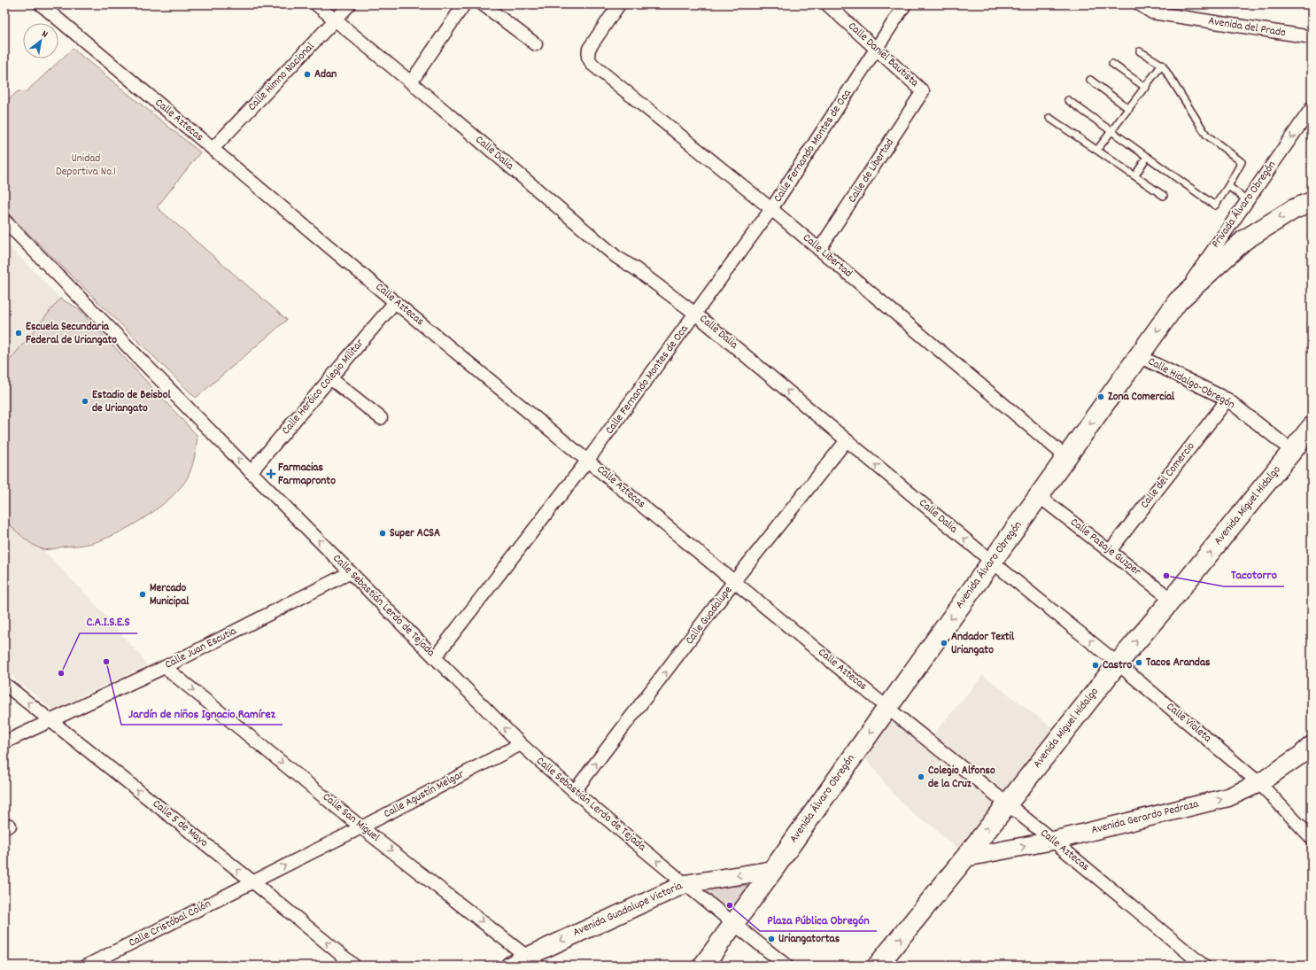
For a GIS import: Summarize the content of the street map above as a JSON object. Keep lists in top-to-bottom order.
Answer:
{
  "streets": {
    "main road": ["Avenida Miguel Hidalgo", "Avenida Álvaro Obregón"],
    "street": [
      "Avenida del Prado",
      "Calle Daniel Bautista",
      "Calle Himno Nacional",
      "Calle Aztecas",
      "Calle Fernando Montes de Oca",
      "Calle Dalia",
      "Calle de Libertad",
      "Privada Álvaro Obregón",
      "Calle Libertad",
      "Calle Hidalgo-Obregón",
      "Calle Heróico Colegio Militar",
      "Calle del Comercio",
      "Calle Pasaje Guzper",
      "Calle Sebastián Lerdo de Tejada",
      "Calle Guadalupe",
      "Calle Juan Escutia",
      "Calle Violeta",
      "Calle Agustín Melgar",
      "Calle San Miguel",
      "Avenida Gerardo Pedraza",
      "Calle 5 de Mayo",
      "Avenida Guadalupe Victoria",
      "Calle Cristóbal Colón"
    ]
  },
  "crossings": [
    ["Calle Daniel Bautista", "Calle Fernando Montes de Oca"],
    ["Calle Daniel Bautista", "Calle de Libertad"],
    ["Calle Himno Nacional", "Calle Aztecas"],
    ["Calle Himno Nacional", "Calle Dalia"],
    ["Calle Aztecas", "Calle Fernando Montes de Oca"],
    ["Calle Aztecas", "Calle Heróico Colegio Militar"],
    ["Calle Aztecas", "Avenida Miguel Hidalgo"],
    ["Calle Aztecas", "Avenida Álvaro Obregón"],
    ["Calle Aztecas", "Calle Guadalupe"],
    ["Calle Aztecas", "Avenida Gerardo Pedraza"],
    ["Calle Fernando Montes de Oca", "Calle Dalia"],
    ["Calle Fernando Montes de Oca", "Calle Libertad"],
    ["Calle Fernando Montes de Oca", "Calle Sebastián Lerdo de Tejada"],
    ["Calle Dalia", "Avenida Miguel Hidalgo"],
    ["Calle Dalia", "Avenida Álvaro Obregón"],
    ["Calle Dalia", "Calle Guadalupe"],
    ["Calle Dalia", "Calle Violeta"],
    ["Calle de Libertad", "Calle Libertad"],
    ["Privada Álvaro Obregón", "Avenida Álvaro Obregón"],
    ["Calle Libertad", "Avenida Álvaro Obregón"],
    ["Calle Hidalgo-Obregón", "Calle del Comercio"],
    ["Calle Hidalgo-Obregón", "Avenida Miguel Hidalgo"],
    ["Calle Hidalgo-Obregón", "Avenida Álvaro Obregón"],
    ["Calle Heróico Colegio Militar", "Calle Sebastián Lerdo de Tejada"],
    ["Calle del Comercio", "Calle Pasaje Guzper"],
    ["Avenida Miguel Hidalgo", "Calle Pasaje Guzper"],
    ["Avenida Miguel Hidalgo", "Calle Violeta"],
    ["Avenida Miguel Hidalgo", "Avenida Gerardo Pedraza"],
    ["Calle Pasaje Guzper", "Avenida Álvaro Obregón"],
    ["Avenida Álvaro Obregón", "Calle Sebastián Lerdo de Tejada"],
    ["Avenida Álvaro Obregón", "Avenida Guadalupe Victoria"],
    ["Calle Sebastián Lerdo de Tejada", "Calle Guadalupe"],
    ["Calle Sebastián Lerdo de Tejada", "Calle Juan Escutia"],
    ["Calle Sebastián Lerdo de Tejada", "Calle Agustín Melgar"],
    ["Calle Sebastián Lerdo de Tejada", "Avenida Guadalupe Victoria"],
    ["Calle Juan Escutia", "Calle San Miguel"],
    ["Calle Juan Escutia", "Calle 5 de Mayo"],
    ["Calle Violeta", "Avenida Gerardo Pedraza"],
    ["Calle Agustín Melgar", "Calle San Miguel"],
    ["Calle Agustín Melgar", "Calle 5 de Mayo"],
    ["Calle Agustín Melgar", "Calle Cristóbal Colón"],
    ["Calle San Miguel", "Avenida Guadalupe Victoria"],
    ["Calle 5 de Mayo", "Calle Cristóbal Colón"]
  ],
  "one_way": [
    "Calle Dalia",
    "Privada Álvaro Obregón",
    "Avenida Miguel Hidalgo",
    "Avenida Álvaro Obregón",
    "Calle Sebastián Lerdo de Tejada",
    "Calle Guadalupe",
    "Calle Agustín Melgar",
    "Calle San Miguel",
    "Avenida Gerardo Pedraza",
    "Calle 5 de Mayo",
    "Avenida Guadalupe Victoria"
  ],
  "parks": ["Unidad Deportiva No.1"],
  "places": {
    "other": [
      "Adan",
      "Escuela Secundaria Federal de Uriangato",
      "Zona Comercial",
      "Estadio de Beisbol de Uriangato",
      "Super ACSA",
      "Tacotorro",
      "Mercado Municipal",
      "Andador Textil Uriangato",
      "Jardín de niños Ignacio Ramírez",
      "Tacos Arandas",
      "Castro",
      "C.A.I.S.E.S",
      "Colegio Alfonso de la Cruz",
      "Plaza Pública Obregón",
      "Uriangatortas"
    ],
    "health": ["Farmacias Farmapronto"]
  },
  "north": "top right"
}
